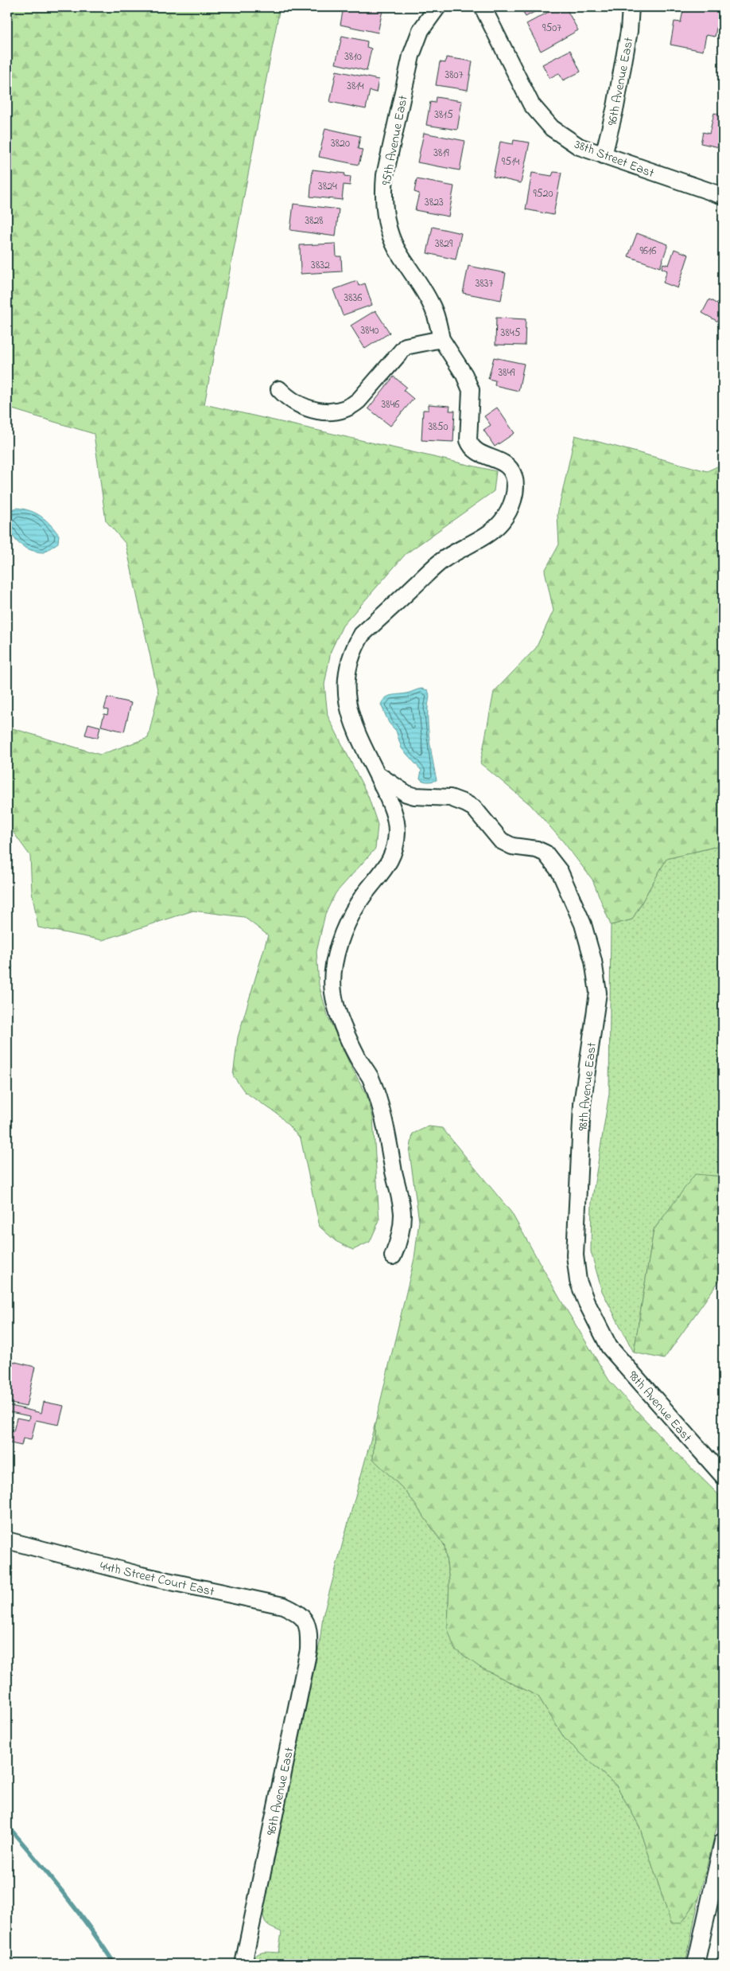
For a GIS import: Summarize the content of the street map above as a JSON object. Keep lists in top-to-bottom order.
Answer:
{
  "streets": {
    "street": [
      "96th Avenue East",
      "95th Avenue East",
      "38th Street East",
      "98th Avenue East",
      "44th Street Court East"
    ]
  },
  "crossings": [
    ["96th Avenue East", "38th Street East"],
    ["96th Avenue East", "44th Street Court East"],
    ["95th Avenue East", "98th Avenue East"]
  ],
  "house_numbers": [
    "9507",
    "3810",
    "3807",
    "3814",
    "3815",
    "3820",
    "3819",
    "9514",
    "3824",
    "9520",
    "3823",
    "3828",
    "3829",
    "9616",
    "3832",
    "3837",
    "3836",
    "3840",
    "3845",
    "3849",
    "3846",
    "3850"
  ]
}
